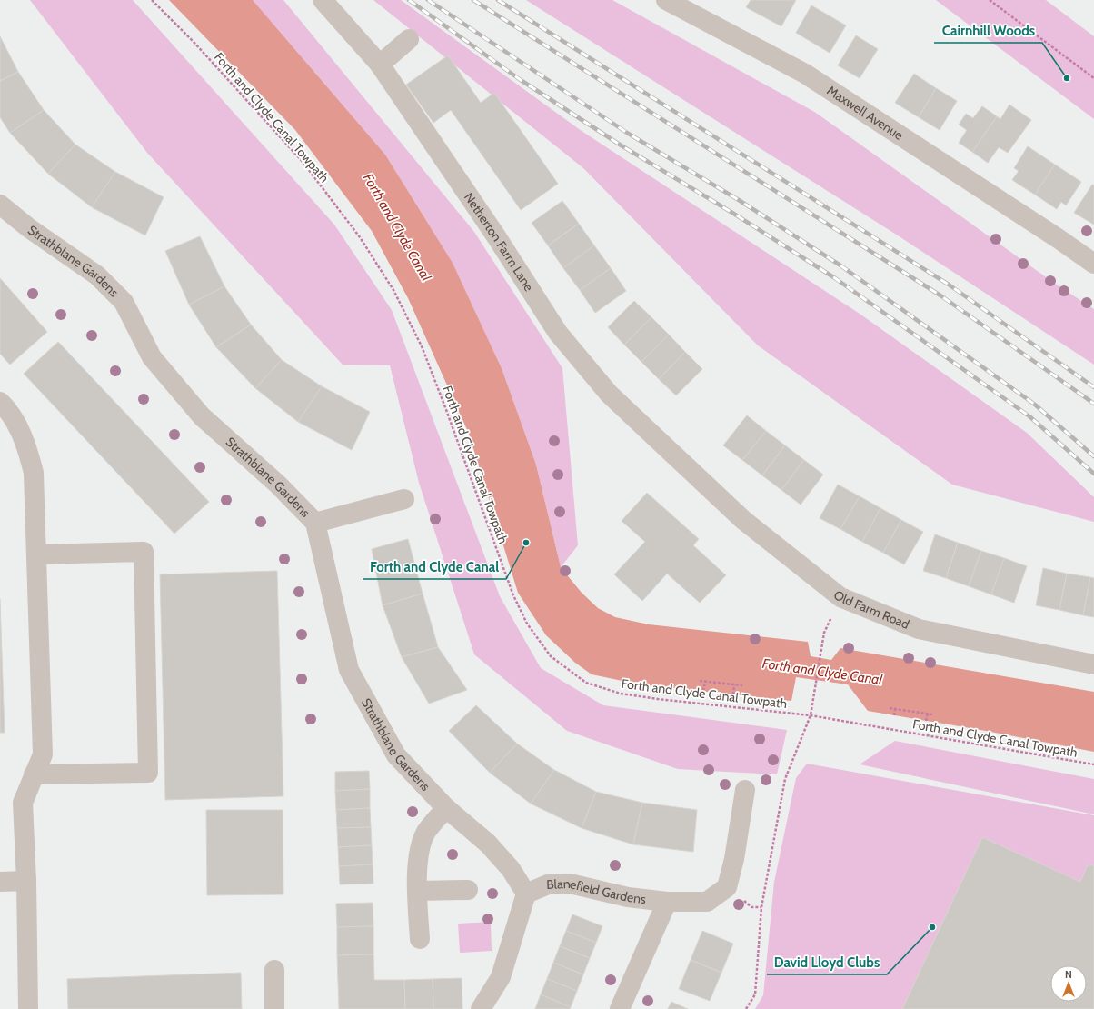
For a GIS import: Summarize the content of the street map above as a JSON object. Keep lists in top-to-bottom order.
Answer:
{
  "streets": {
    "street": [
      "Maxwell Avenue",
      "Netherton Farm Lane",
      "Strathblane Gardens",
      "Old Farm Road",
      "Blanefield Gardens"
    ],
    "path": ["Forth and Clyde Canal Towpath"]
  },
  "crossings": [
    ["Netherton Farm Lane", "Old Farm Road"],
    ["Strathblane Gardens", "Blanefield Gardens"]
  ],
  "water": ["Forth and Clyde Canal"],
  "places": ["Cairnhill Woods", "Forth and Clyde Canal", "David Lloyd Clubs"],
  "north": "top"
}
